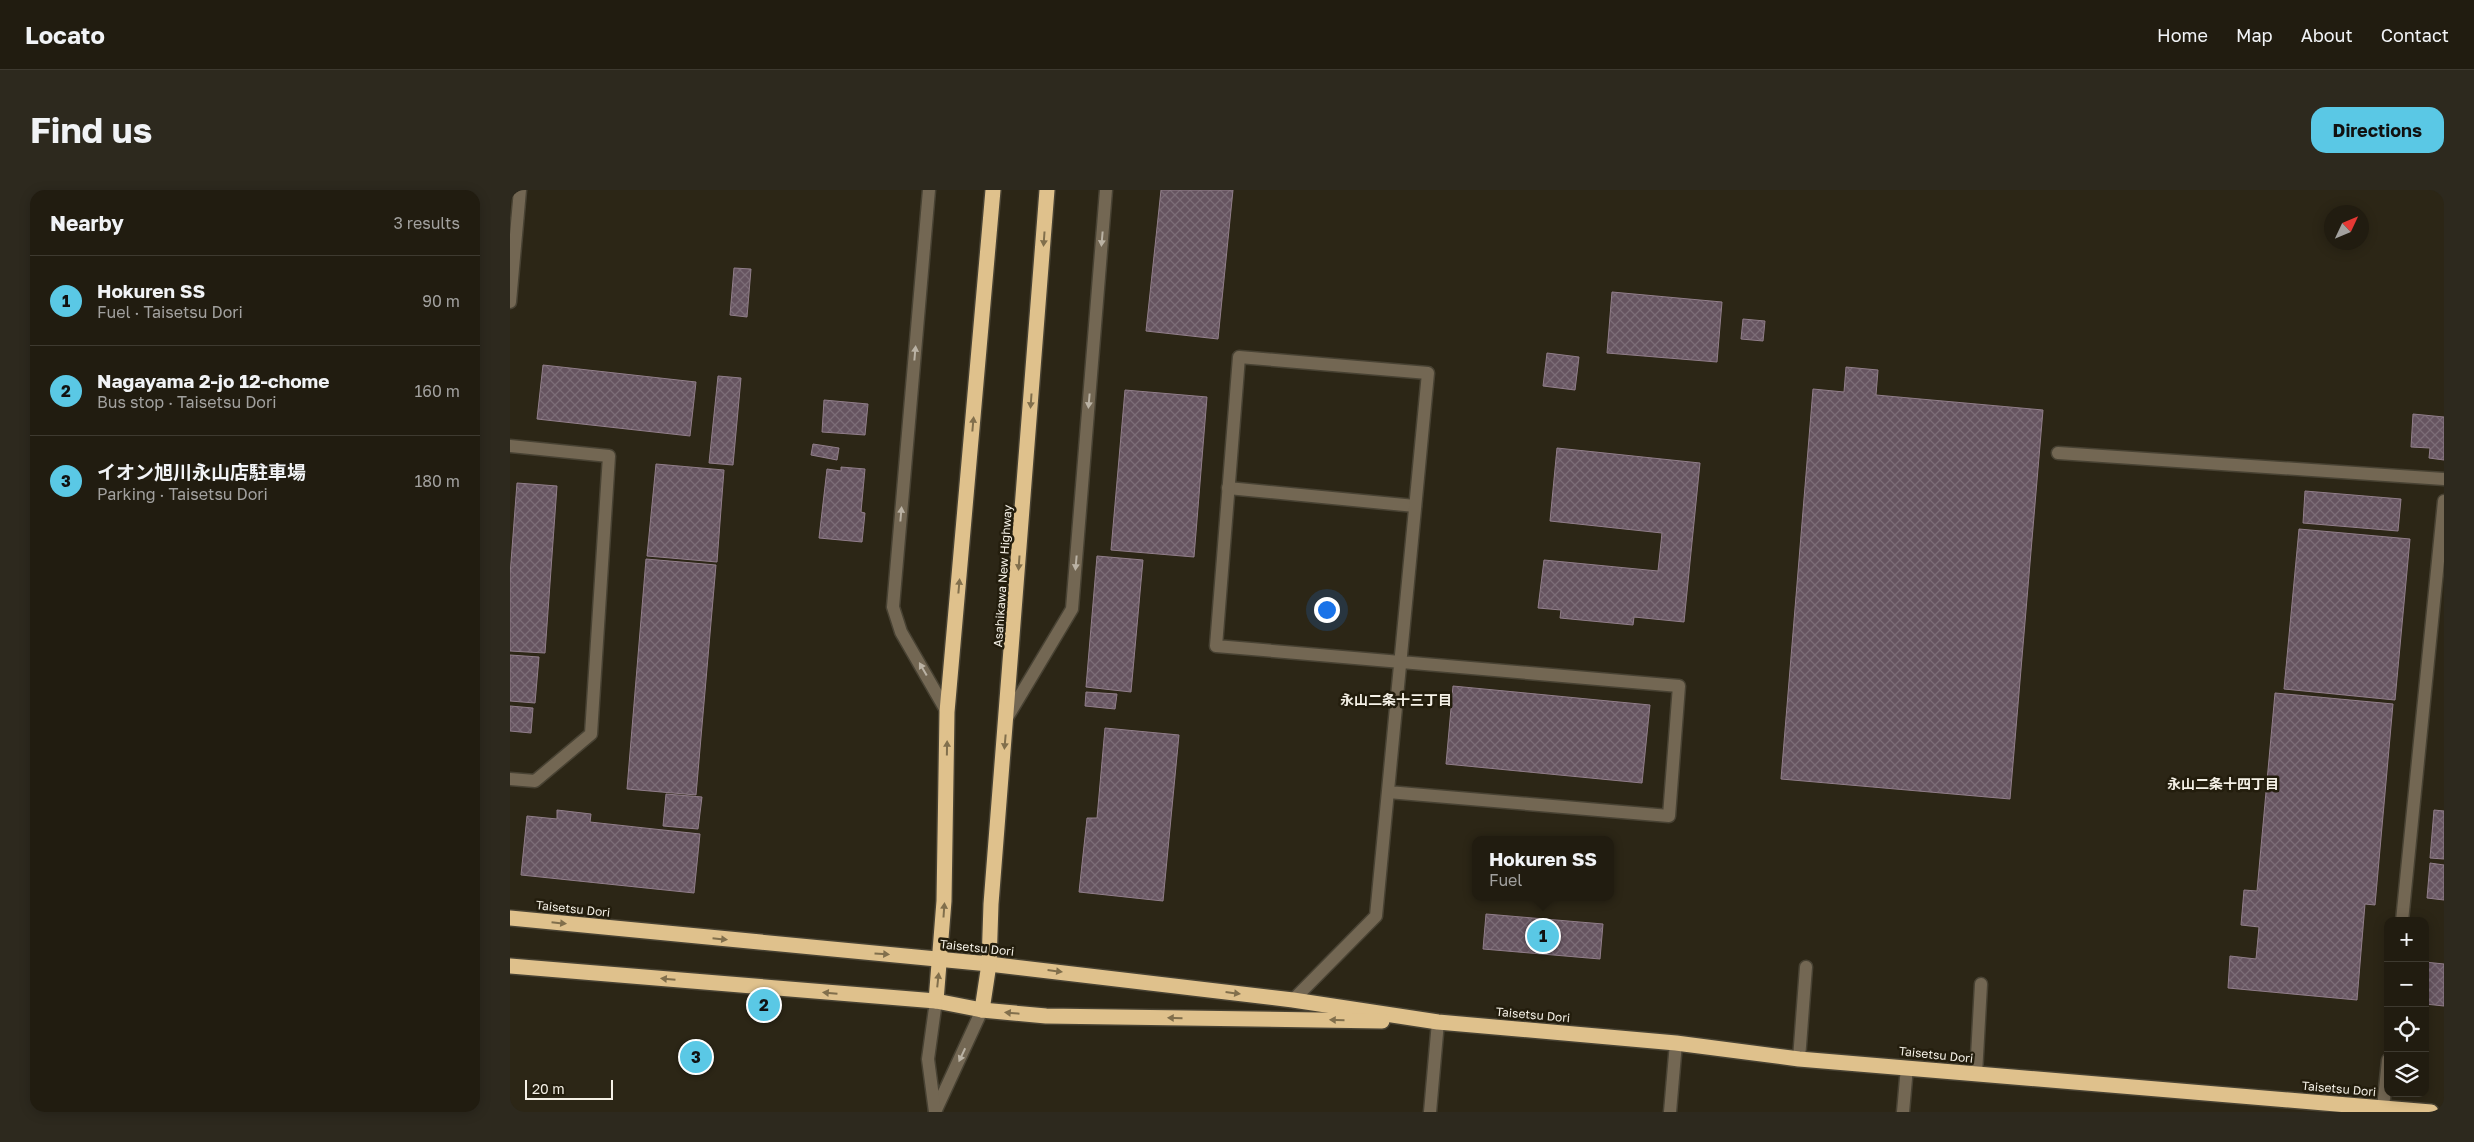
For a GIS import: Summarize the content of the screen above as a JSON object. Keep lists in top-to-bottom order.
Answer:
{
  "streets": {
    "highway": ["Asahikawa New Highway", "Taisetsu Dori"]
  },
  "crossings": [
    ["Asahikawa New Highway", "Taisetsu Dori"]
  ],
  "districts": ["永山二条十三丁目", "永山二条十四丁目"],
  "scale_bar": "20 m",
  "north": "top right",
  "page": {
    "header": "Locato",
    "nav": [
      "Home",
      "Map",
      "About",
      "Contact"
    ],
    "buttons": "Directions",
    "title": "Find us",
    "heading": ["Nearby", "3 results"],
    "list": [
      {
        "mark": "1",
        "name": "Hokuren SS",
        "note": "Fuel · Taisetsu Dori",
        "value": "90 m"
      },
      {
        "mark": "2",
        "name": "Nagayama 2-jo 12-chome",
        "note": "Bus stop · Taisetsu Dori",
        "value": "160 m"
      },
      {
        "mark": "3",
        "name": "イオン旭川永山店駐車場",
        "note": "Parking · Taisetsu Dori",
        "value": "180 m"
      }
    ],
    "popup": ["Hokuren SS", "Fuel"],
    "map_buttons": ["+", "−"],
    "pins": ["1", "2", "3"],
    "scale": "20 m"
  }
}
